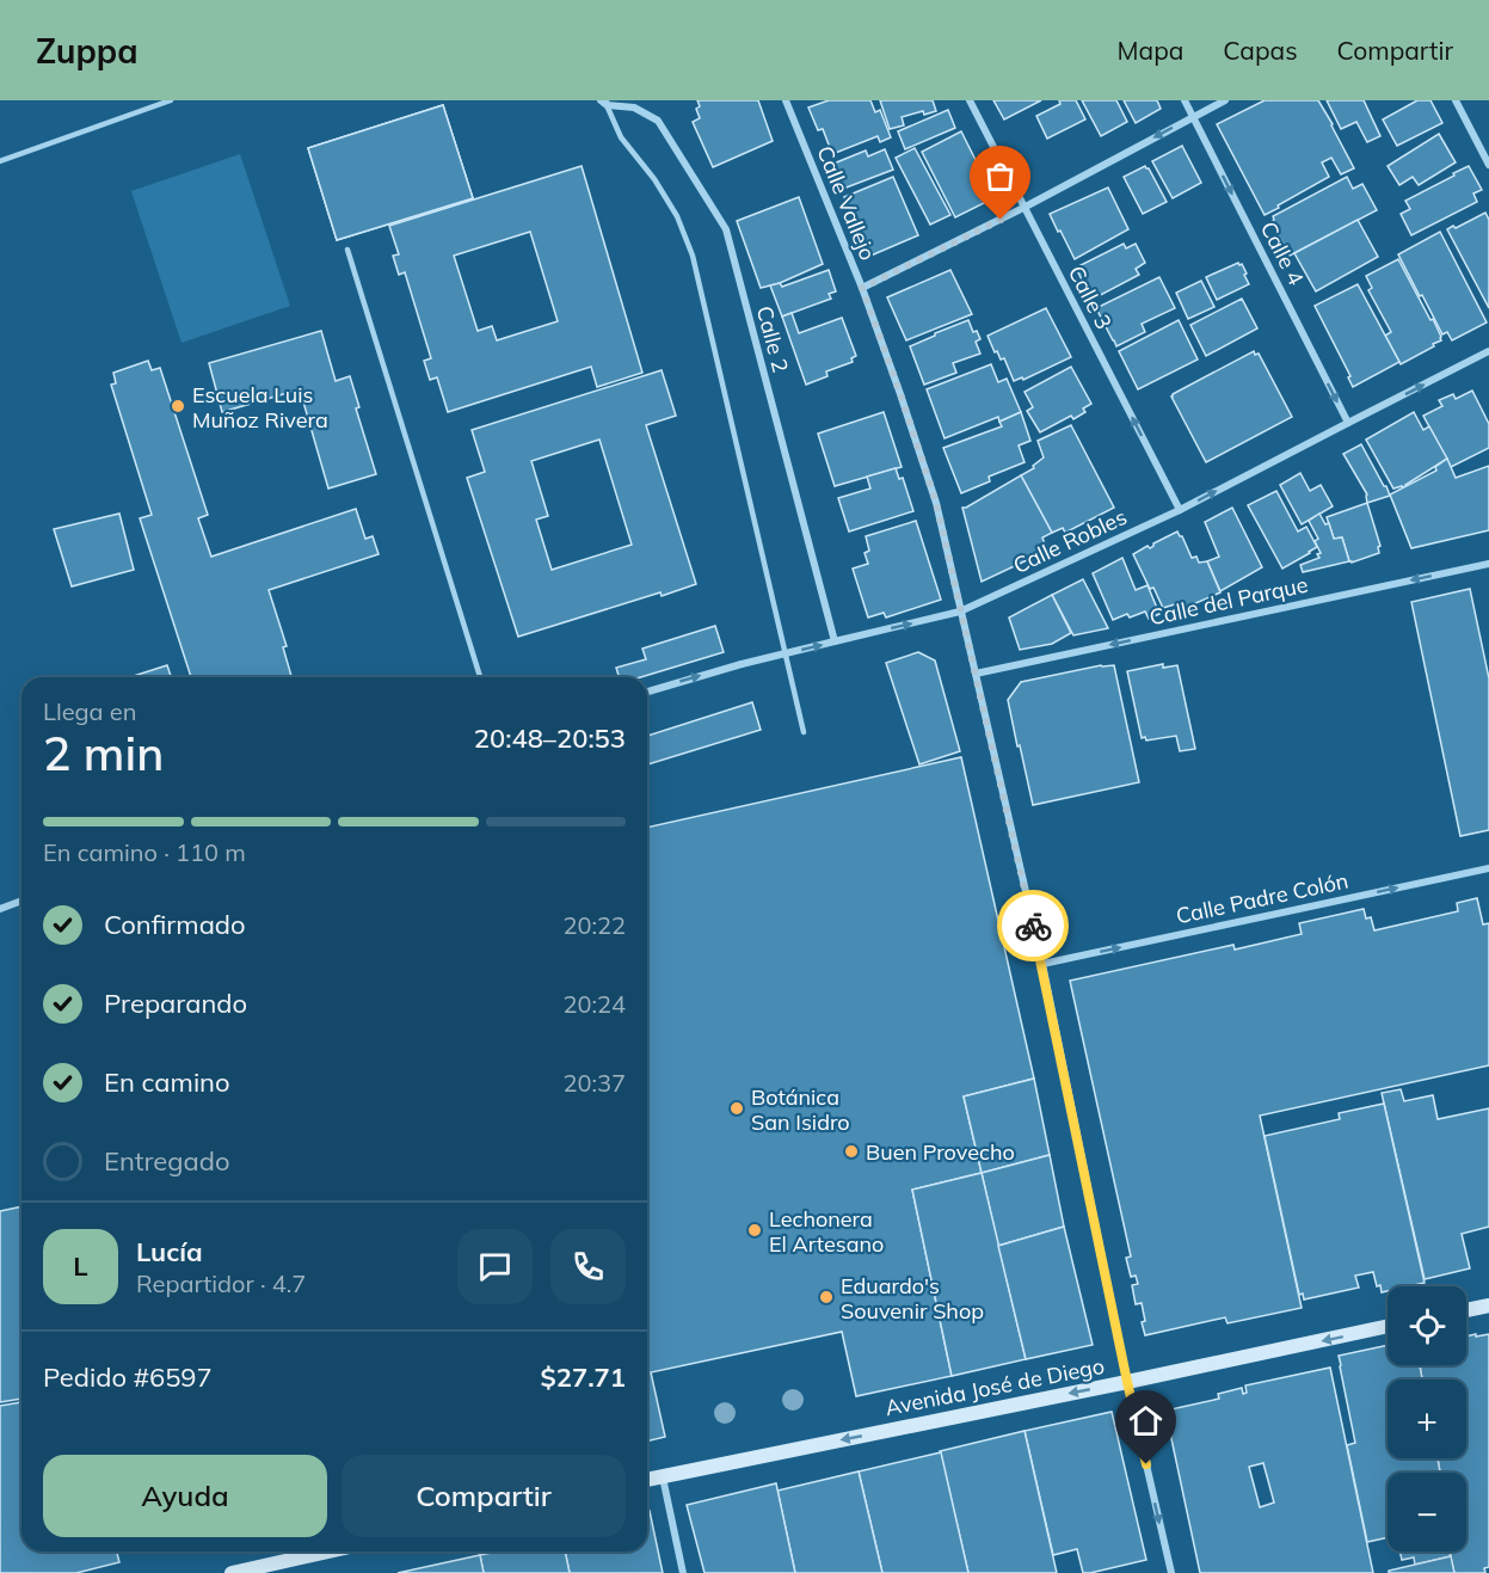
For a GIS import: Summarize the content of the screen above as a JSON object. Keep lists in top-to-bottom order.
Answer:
{
  "streets": {
    "street": [
      "Calle Vallejo",
      "Calle 4",
      "Calle 3",
      "Calle 2",
      "Calle Robles",
      "Calle del Parque",
      "Calle Padre Colón",
      "Avenida José de Diego"
    ]
  },
  "crossings": [
    ["Calle Vallejo", "Calle Robles"],
    ["Calle Vallejo", "Calle del Parque"],
    ["Calle Vallejo", "Calle Padre Colón"],
    ["Calle Vallejo", "Avenida José de Diego"],
    ["Calle 4", "Calle Robles"],
    ["Calle 3", "Calle Robles"],
    ["Calle 2", "Calle Robles"]
  ],
  "one_way": [
    "Calle 4",
    "Calle 3",
    "Calle Robles",
    "Calle del Parque",
    "Calle Padre Colón",
    "Avenida José de Diego"
  ],
  "places": [
    "Escuela Luis Muñoz Rivera",
    "Botánica San Isidro",
    "Buen Provecho",
    "Lechonera El Artesano",
    "Eduardo's Souvenir Shop"
  ],
  "page": {
    "header": "Zuppa",
    "nav": ["Mapa", "Capas", "Compartir"],
    "heading": ["2 min", "Llega en", "20:48–20:53"],
    "panel": [
      "Lucía",
      "Repartidor · 4.7",
      "Pedido #6597",
      "$27.71"
    ],
    "bar": "En camino · 110 m",
    "list": [
      ["Confirmado", "20:22"],
      ["Preparando", "20:24"],
      ["En camino", "20:37"],
      "Entregado"
    ],
    "round": "L",
    "map_buttons": ["+", "−"],
    "buttons": ["Ayuda", "Compartir"]
  }
}
